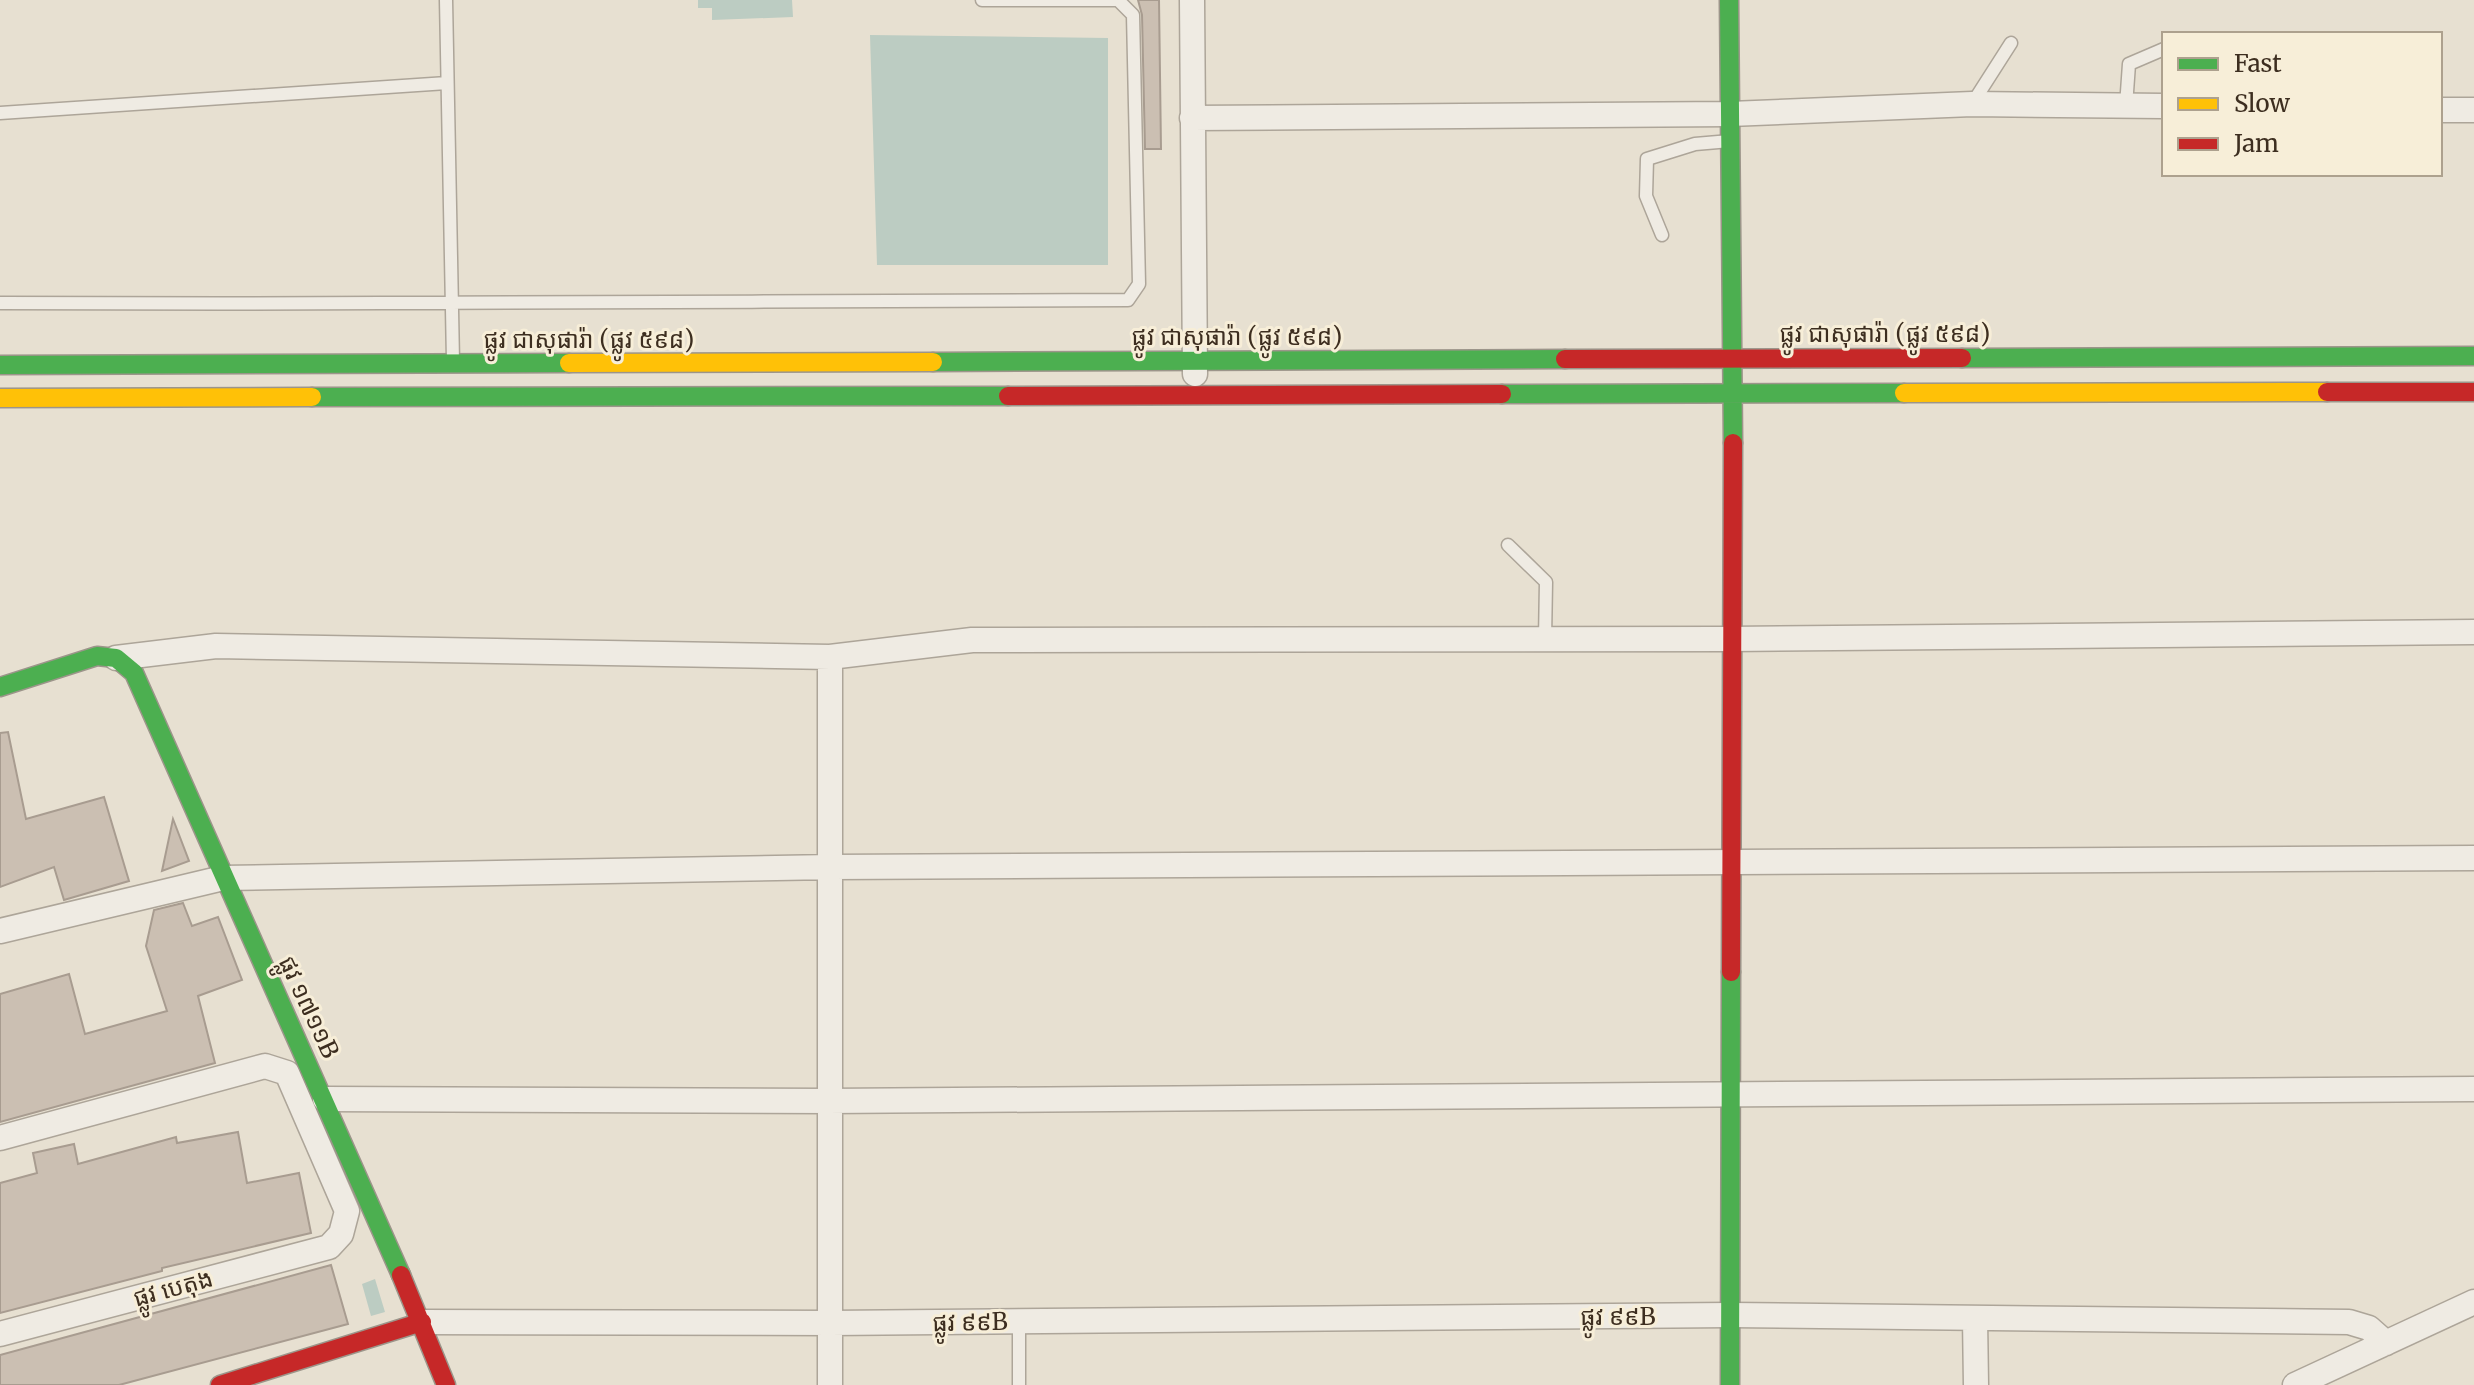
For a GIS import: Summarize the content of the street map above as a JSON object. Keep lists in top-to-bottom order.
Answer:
{
  "streets": {
    "main road": ["ផ្លូវ ជាសុផារ៉ា (ផ្លូវ ៥៩៨)", "ផ្លូវ ១៧១១B", "ផ្លូវ ៩៩B"],
    "street": ["ផ្លូវ បេតុង"]
  },
  "crossings": [
    ["ផ្លូវ ១៧១១B", "ផ្លូវ ៩៩B"]
  ],
  "legend": ["Fast", "Slow", "Jam"]
}
